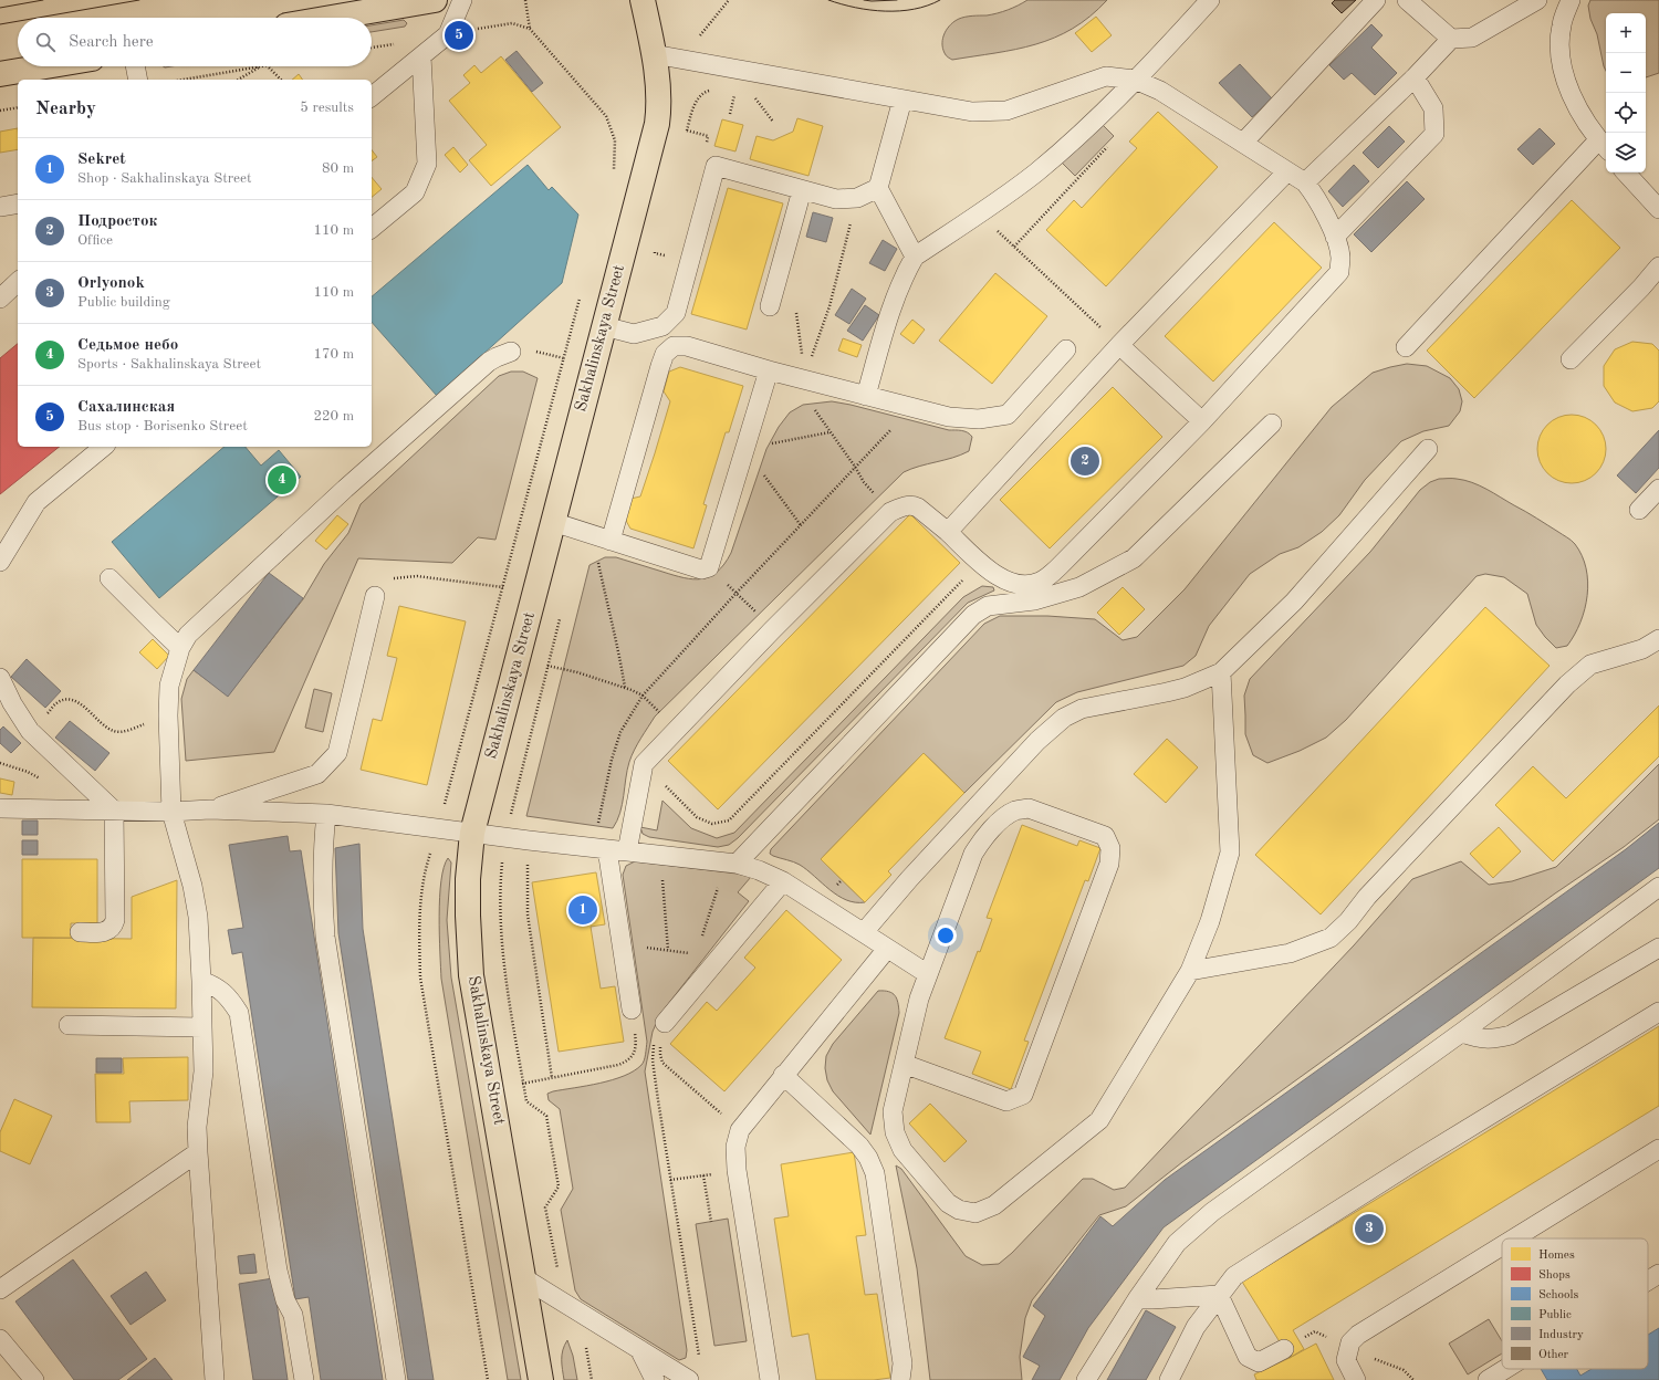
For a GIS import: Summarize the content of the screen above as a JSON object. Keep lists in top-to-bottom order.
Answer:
{
  "streets": {
    "main road": ["Sakhalinskaya Street"]
  },
  "legend": [
    "Homes",
    "Shops",
    "Schools",
    "Public",
    "Industry",
    "Other"
  ],
  "page": {
    "map_buttons": ["+", "−"],
    "search": "Search here",
    "pins": [
      "5",
      "2",
      "4",
      "1",
      "3"
    ],
    "heading": ["Nearby", "5 results"],
    "list": [
      {
        "mark": "1",
        "name": "Sekret",
        "note": "Shop · Sakhalinskaya Street",
        "value": "80 m"
      },
      {
        "mark": "2",
        "name": "Подросток",
        "note": "Office",
        "value": "110 m"
      },
      {
        "mark": "3",
        "name": "Orlyonok",
        "note": "Public building",
        "value": "110 m"
      },
      {
        "mark": "4",
        "name": "Седьмое небо",
        "note": "Sports · Sakhalinskaya Street",
        "value": "170 m"
      },
      {
        "mark": "5",
        "name": "Сахалинская",
        "note": "Bus stop · Borisenko Street",
        "value": "220 m"
      }
    ]
  }
}
